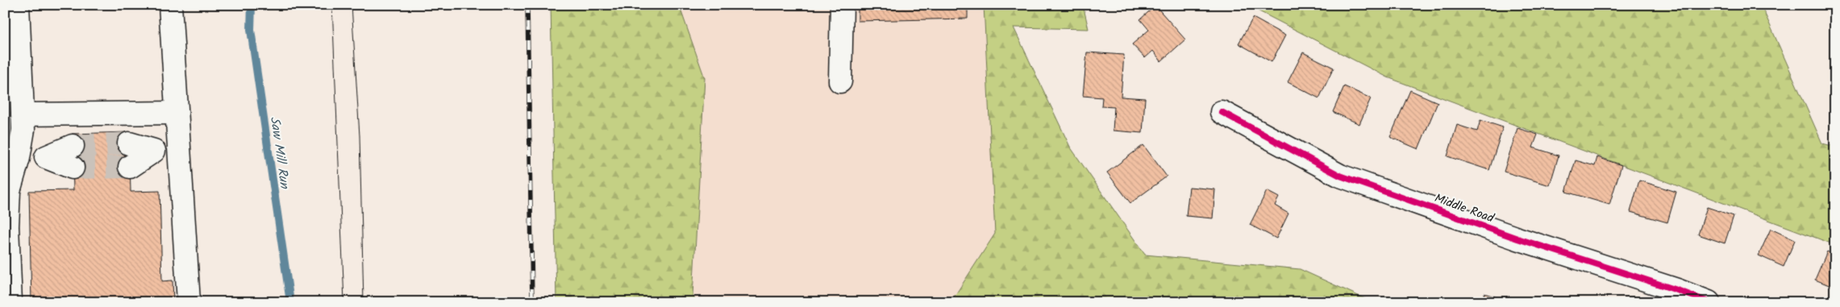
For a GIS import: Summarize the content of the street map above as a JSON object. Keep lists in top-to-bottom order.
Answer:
{
  "streets": {
    "street": ["Middle Road"]
  },
  "water": ["Saw Mill Run"]
}
